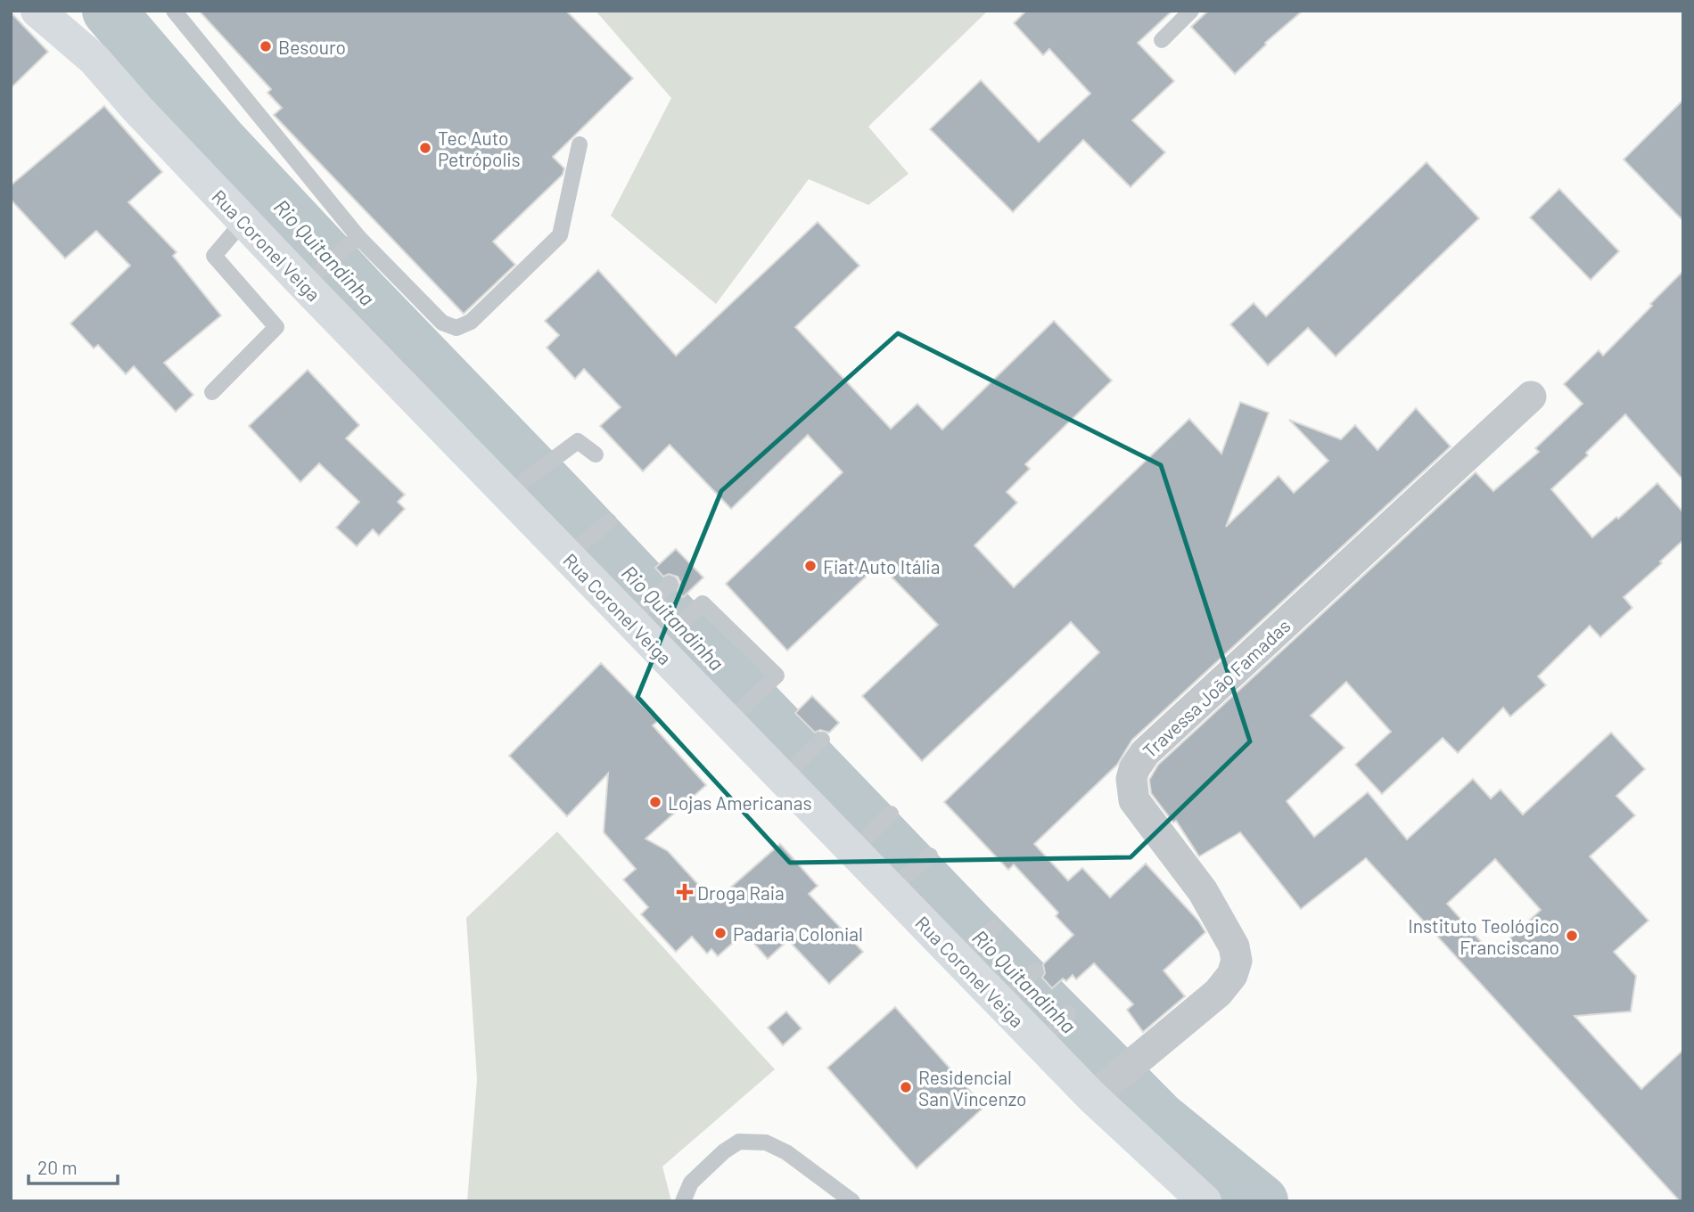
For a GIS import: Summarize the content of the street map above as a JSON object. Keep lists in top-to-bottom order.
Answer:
{
  "streets": {
    "main road": ["Rua Coronel Veiga"],
    "street": ["Travessa João Famadas"]
  },
  "crossings": [
    ["Rua Coronel Veiga", "Travessa João Famadas"]
  ],
  "water": ["Rio Quitandinha"],
  "places": {
    "other": [
      "Besouro",
      "Tec Auto Petrópolis",
      "Fiat Auto Itália",
      "Lojas Americanas",
      "Padaria Colonial",
      "Instituto Teológico Franciscano",
      "Residencial San Vincenzo"
    ],
    "health": ["Droga Raia"]
  },
  "scale_bar": "20 m"
}
